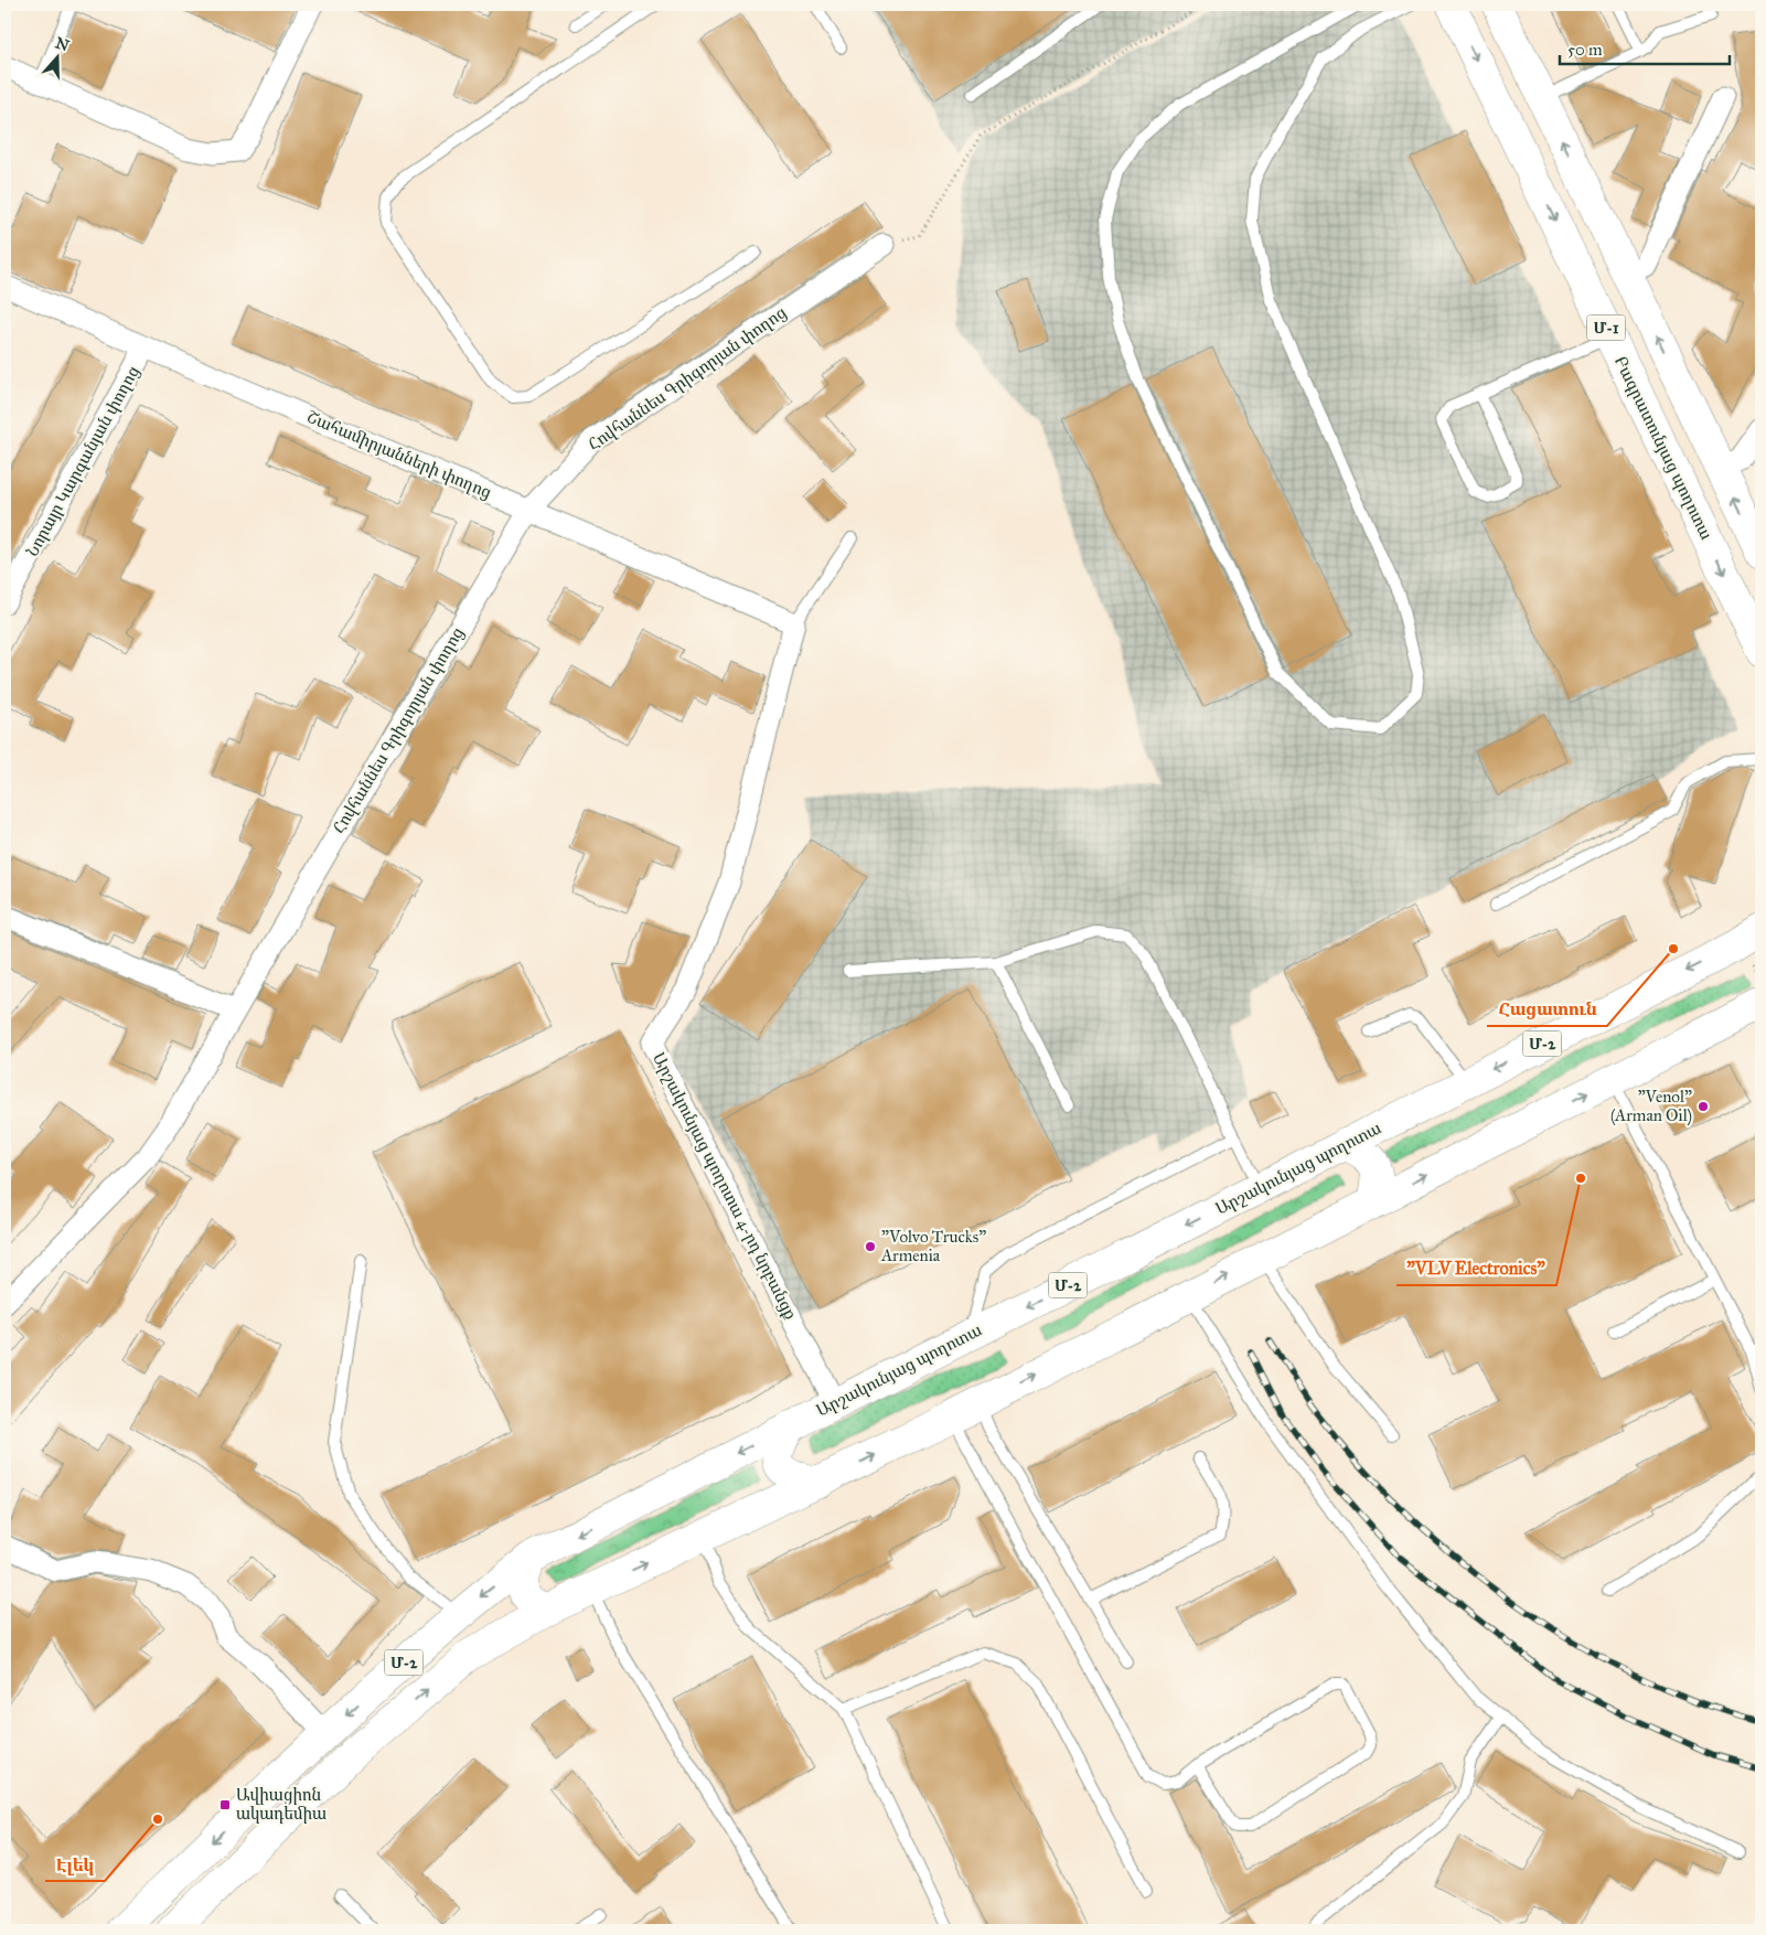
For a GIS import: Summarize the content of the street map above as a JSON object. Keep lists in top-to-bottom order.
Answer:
{
  "streets": {
    "main road": [
      "Մ-1",
      "Բագրատունյաց պողոտա",
      "Մ-2",
      "Արշակունյաց պողոտա"
    ],
    "street": [
      "Հովհաննես Գրիգորյան փողոց",
      "Շահամիրյանների փողոց",
      "Նորայր Կարգանյան փողոց",
      "Արշակունյաց պողոտա 4-րդ նրբանցք"
    ]
  },
  "crossings": [
    ["Հովհաննես Գրիգորյան փողոց", "Շահամիրյանների փողոց"],
    ["Շահամիրյանների փողոց", "Նորայր Կարգանյան փողոց"],
    ["Շահամիրյանների փողոց", "Արշակունյաց պողոտա 4-րդ նրբանցք"],
    ["Արշակունյաց պողոտա", "Արշակունյաց պողոտա 4-րդ նրբանցք"]
  ],
  "places": {
    "other": [
      "Հացատուն",
      "\"Venol\" (Arman Oil)",
      "\"VLV Electronics\"",
      "\"Volvo Trucks\" Armenia",
      "Էլեկ"
    ],
    "transit": ["Ավիացիոն ակադեմիա"]
  },
  "scale_bar": "50 m",
  "north": "top"
}
